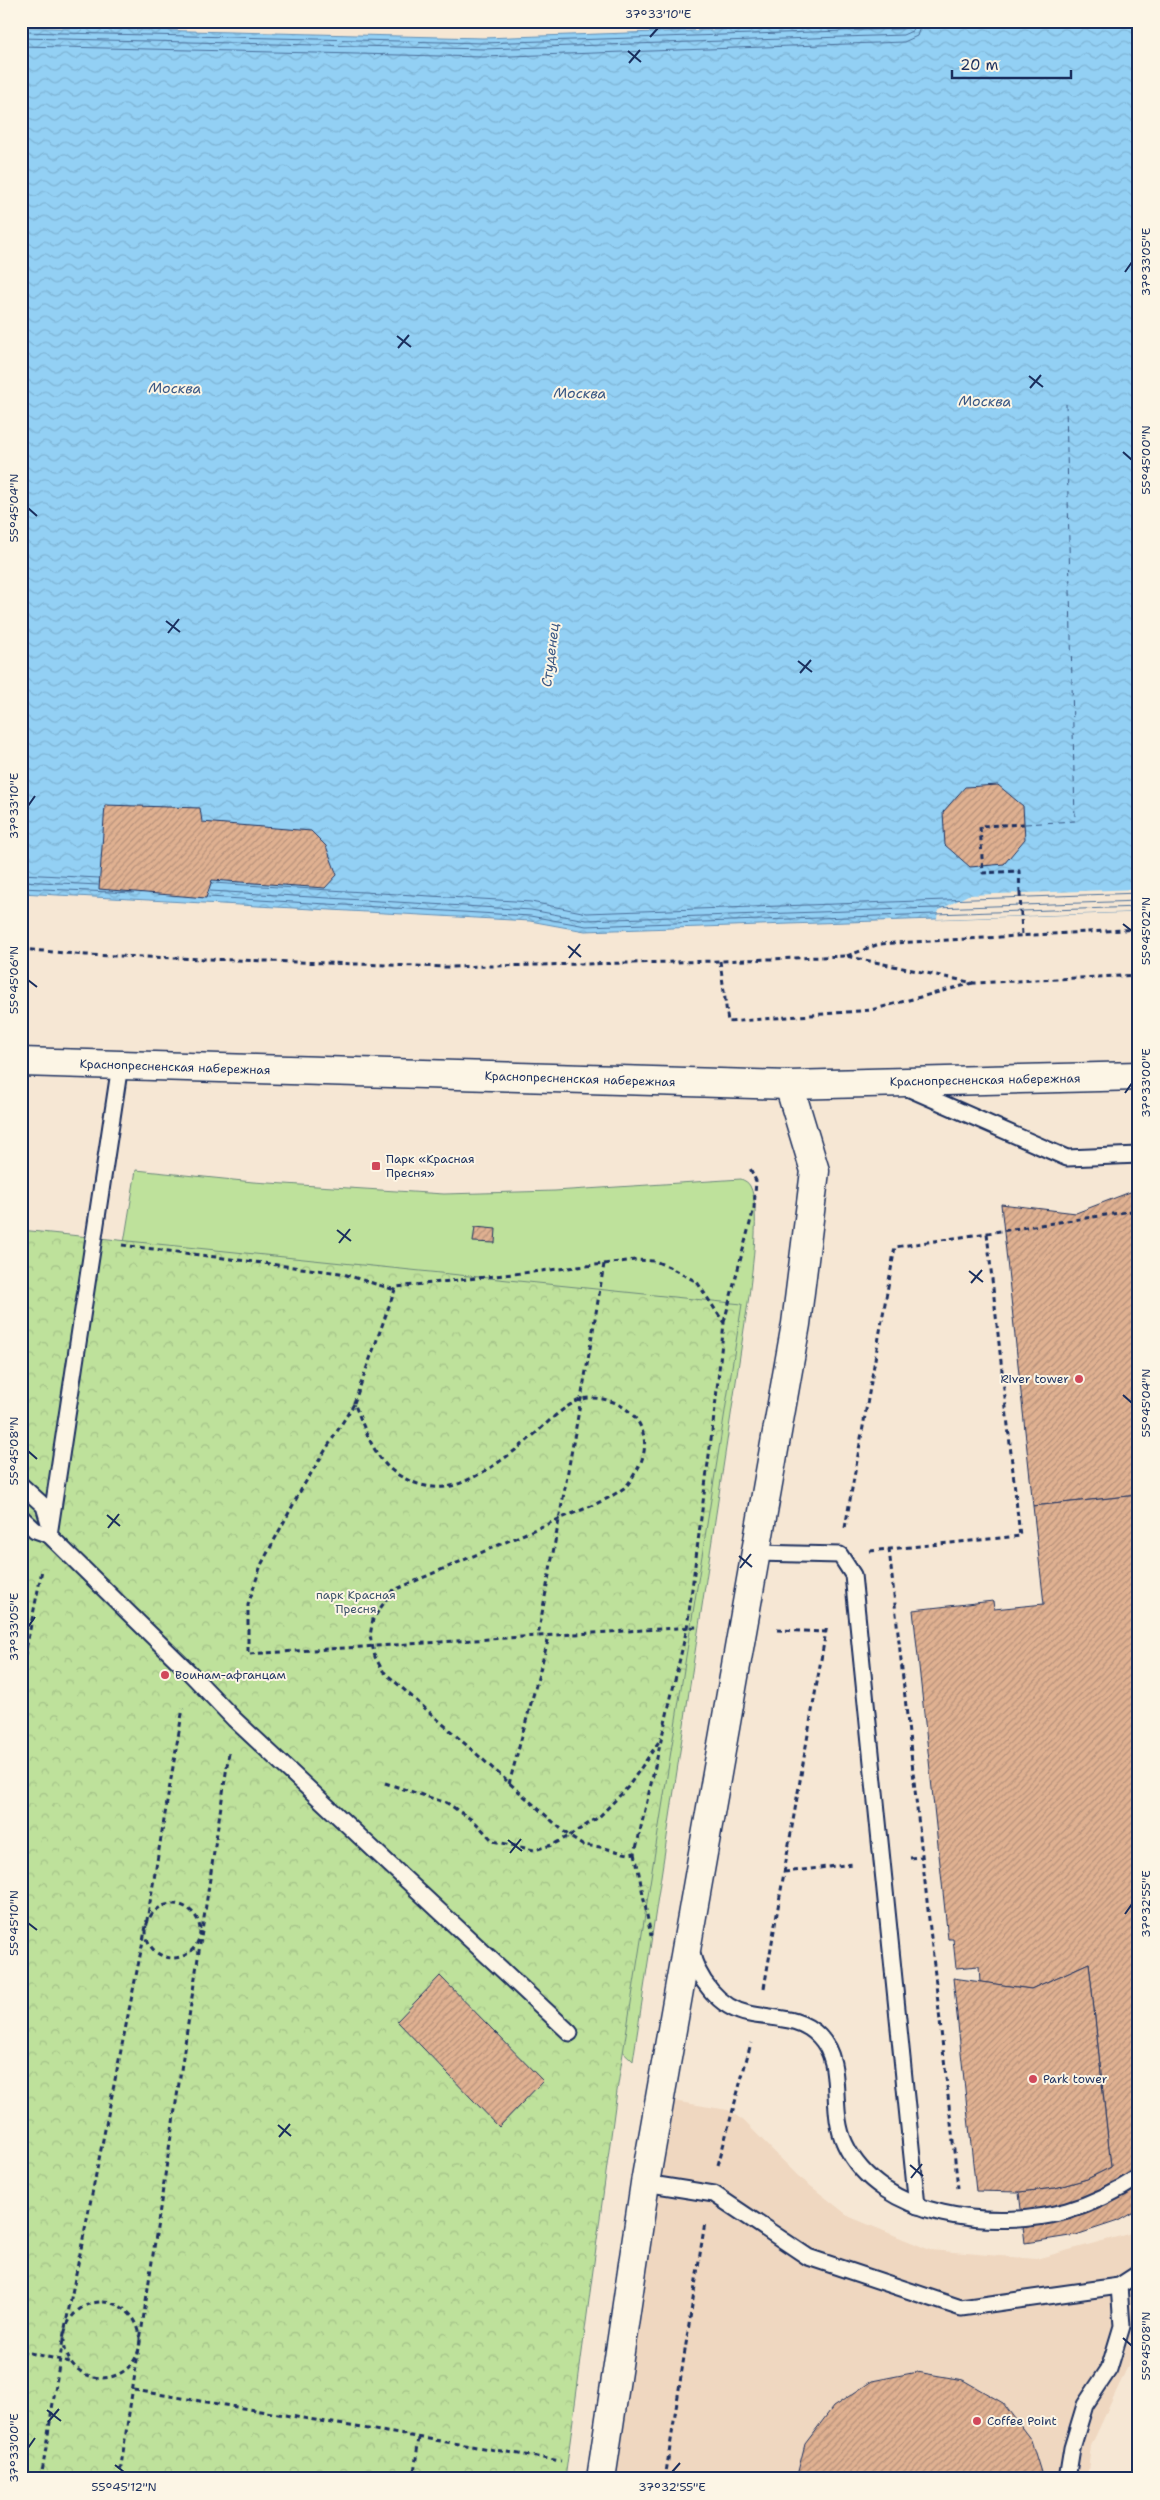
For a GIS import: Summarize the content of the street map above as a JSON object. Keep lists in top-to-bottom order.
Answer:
{
  "streets": {
    "street": ["Краснопресненская набережная"]
  },
  "water": ["Москва", "Студенец"],
  "parks": ["парк Красная Пресня"],
  "places": {
    "transit": ["Парк «Красная Пресня»"],
    "other": [
      "River tower",
      "Воинам-афганцам",
      "Park tower",
      "Coffee Point"
    ]
  },
  "scale_bar": "20 m",
  "coordinates": [
    "37°33'10\"E",
    "37°33'05\"E",
    "55°45'00\"N",
    "55°45'04\"N",
    "55°45'02\"N",
    "55°45'06\"N",
    "37°33'00\"E",
    "55°45'08\"N",
    "37°32'55\"E",
    "55°45'10\"N",
    "55°45'12\"N"
  ]
}
